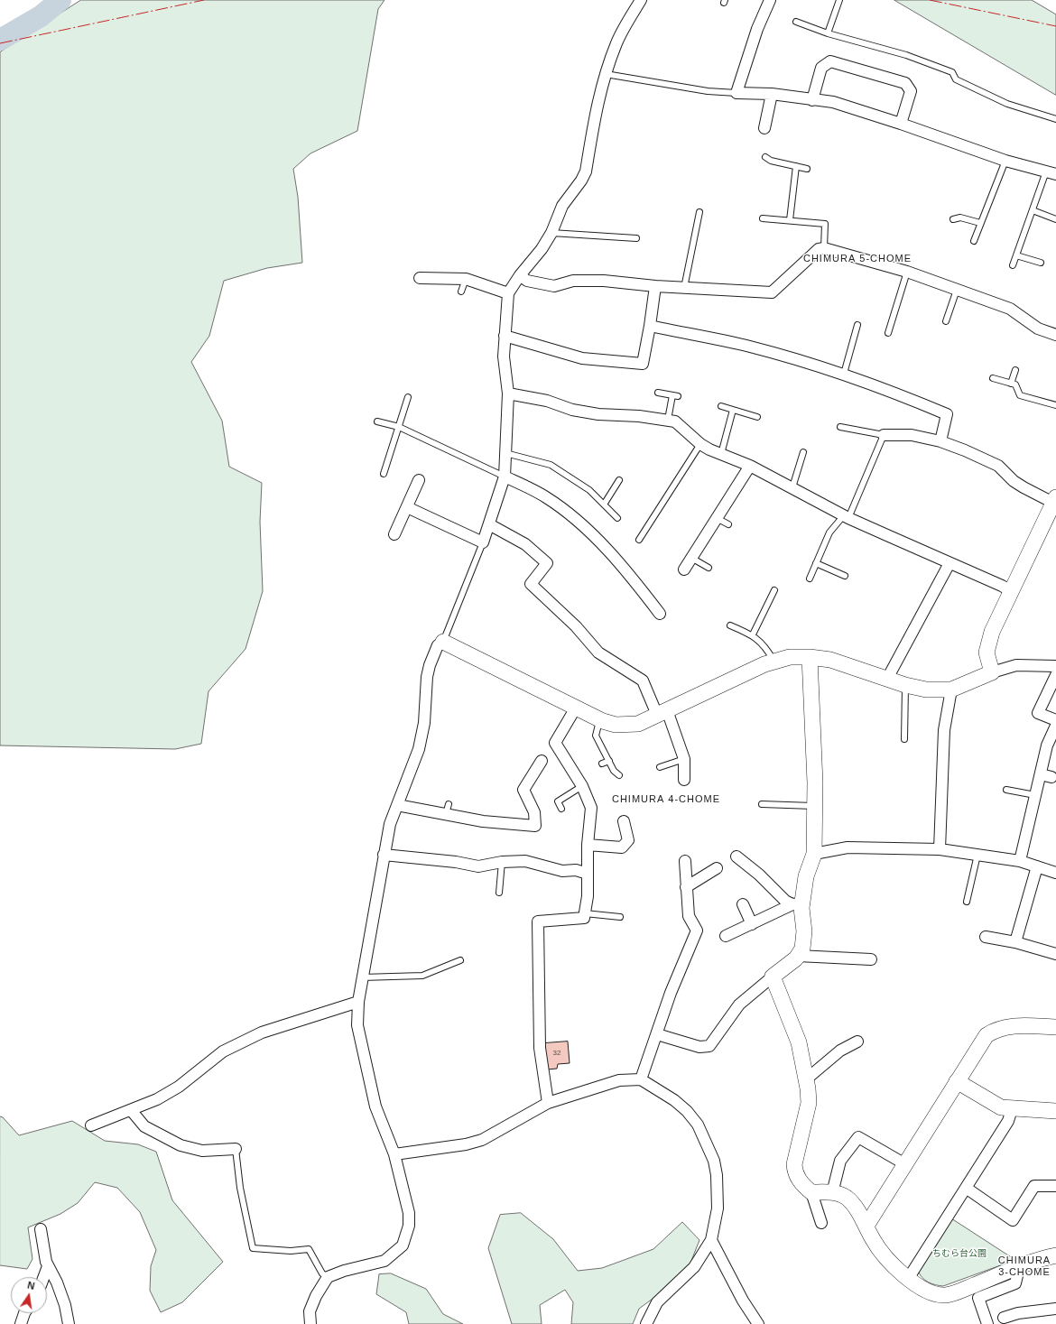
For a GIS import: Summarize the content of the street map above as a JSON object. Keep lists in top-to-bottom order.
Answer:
{
  "districts": ["CHIMURA 5-CHOME", "CHIMURA 4-CHOME", "CHIMURA 3-CHOME"],
  "parks": ["ちむら台公園"],
  "house_numbers": ["32"],
  "north": "top"
}
